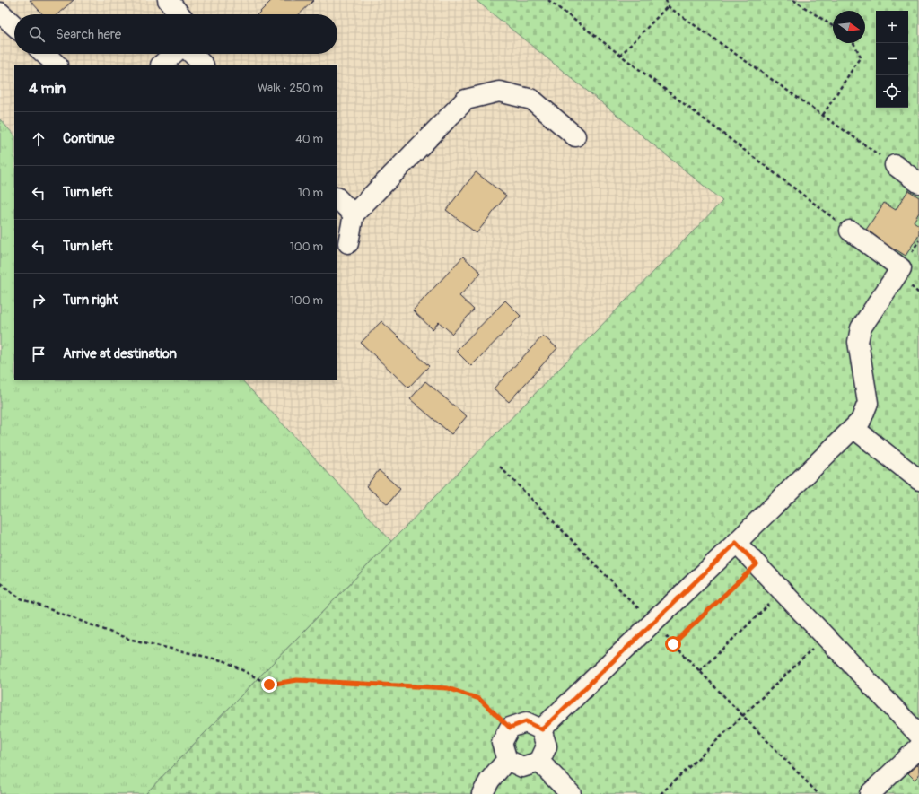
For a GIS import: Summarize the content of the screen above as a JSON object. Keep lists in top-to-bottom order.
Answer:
{
  "north": "right",
  "page": {
    "map_buttons": ["+", "−"],
    "search": "Search here",
    "heading": ["4 min", "Walk · 250 m"],
    "list": [
      ["Continue", "40 m"],
      ["Turn left", "10 m"],
      ["Turn left", "100 m"],
      ["Turn right", "100 m"],
      "Arrive at destination"
    ]
  }
}
